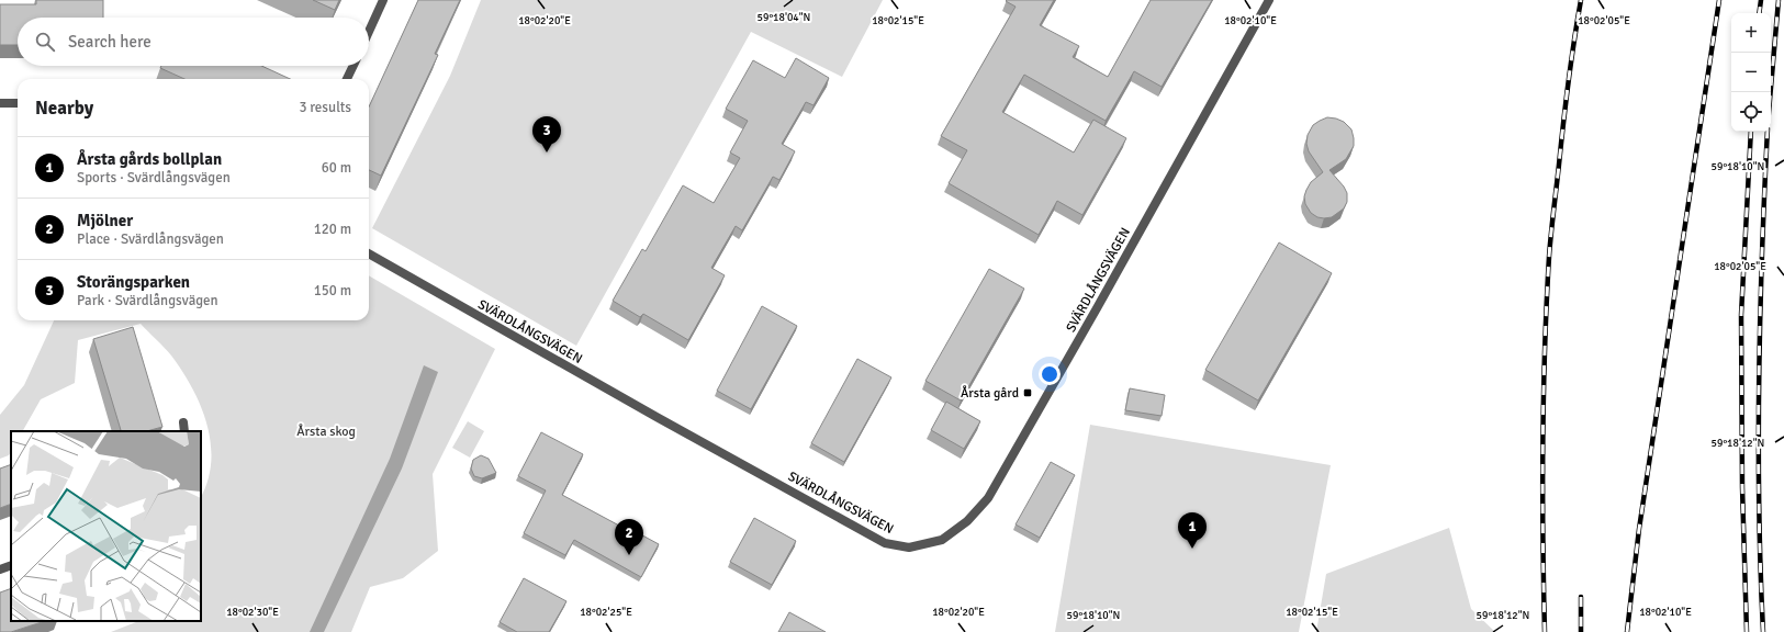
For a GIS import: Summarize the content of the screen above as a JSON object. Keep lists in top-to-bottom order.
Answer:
{
  "streets": {
    "street": ["SVÄRDLÅNGSVÄGEN"]
  },
  "parks": ["Årsta skog"],
  "places": {
    "transit": ["Årsta gård"]
  },
  "page": {
    "map_buttons": ["+", "−"],
    "search": "Search here",
    "heading": ["Nearby", "3 results"],
    "pins": ["3", "1", "2"],
    "list": [
      {
        "mark": "1",
        "name": "Årsta gårds bollplan",
        "note": "Sports · Svärdlångsvägen",
        "value": "60 m"
      },
      {
        "mark": "2",
        "name": "Mjölner",
        "note": "Place · Svärdlångsvägen",
        "value": "120 m"
      },
      {
        "mark": "3",
        "name": "Storängsparken",
        "note": "Park · Svärdlångsvägen",
        "value": "150 m"
      }
    ]
  },
  "coordinates": [
    "59°18'04\"N",
    "18°02'20\"E",
    "18°02'15\"E",
    "18°02'10\"E",
    "18°02'05\"E",
    "59°18'10\"N",
    "59°18'12\"N",
    "18°02'30\"E",
    "18°02'25\"E"
  ]
}
